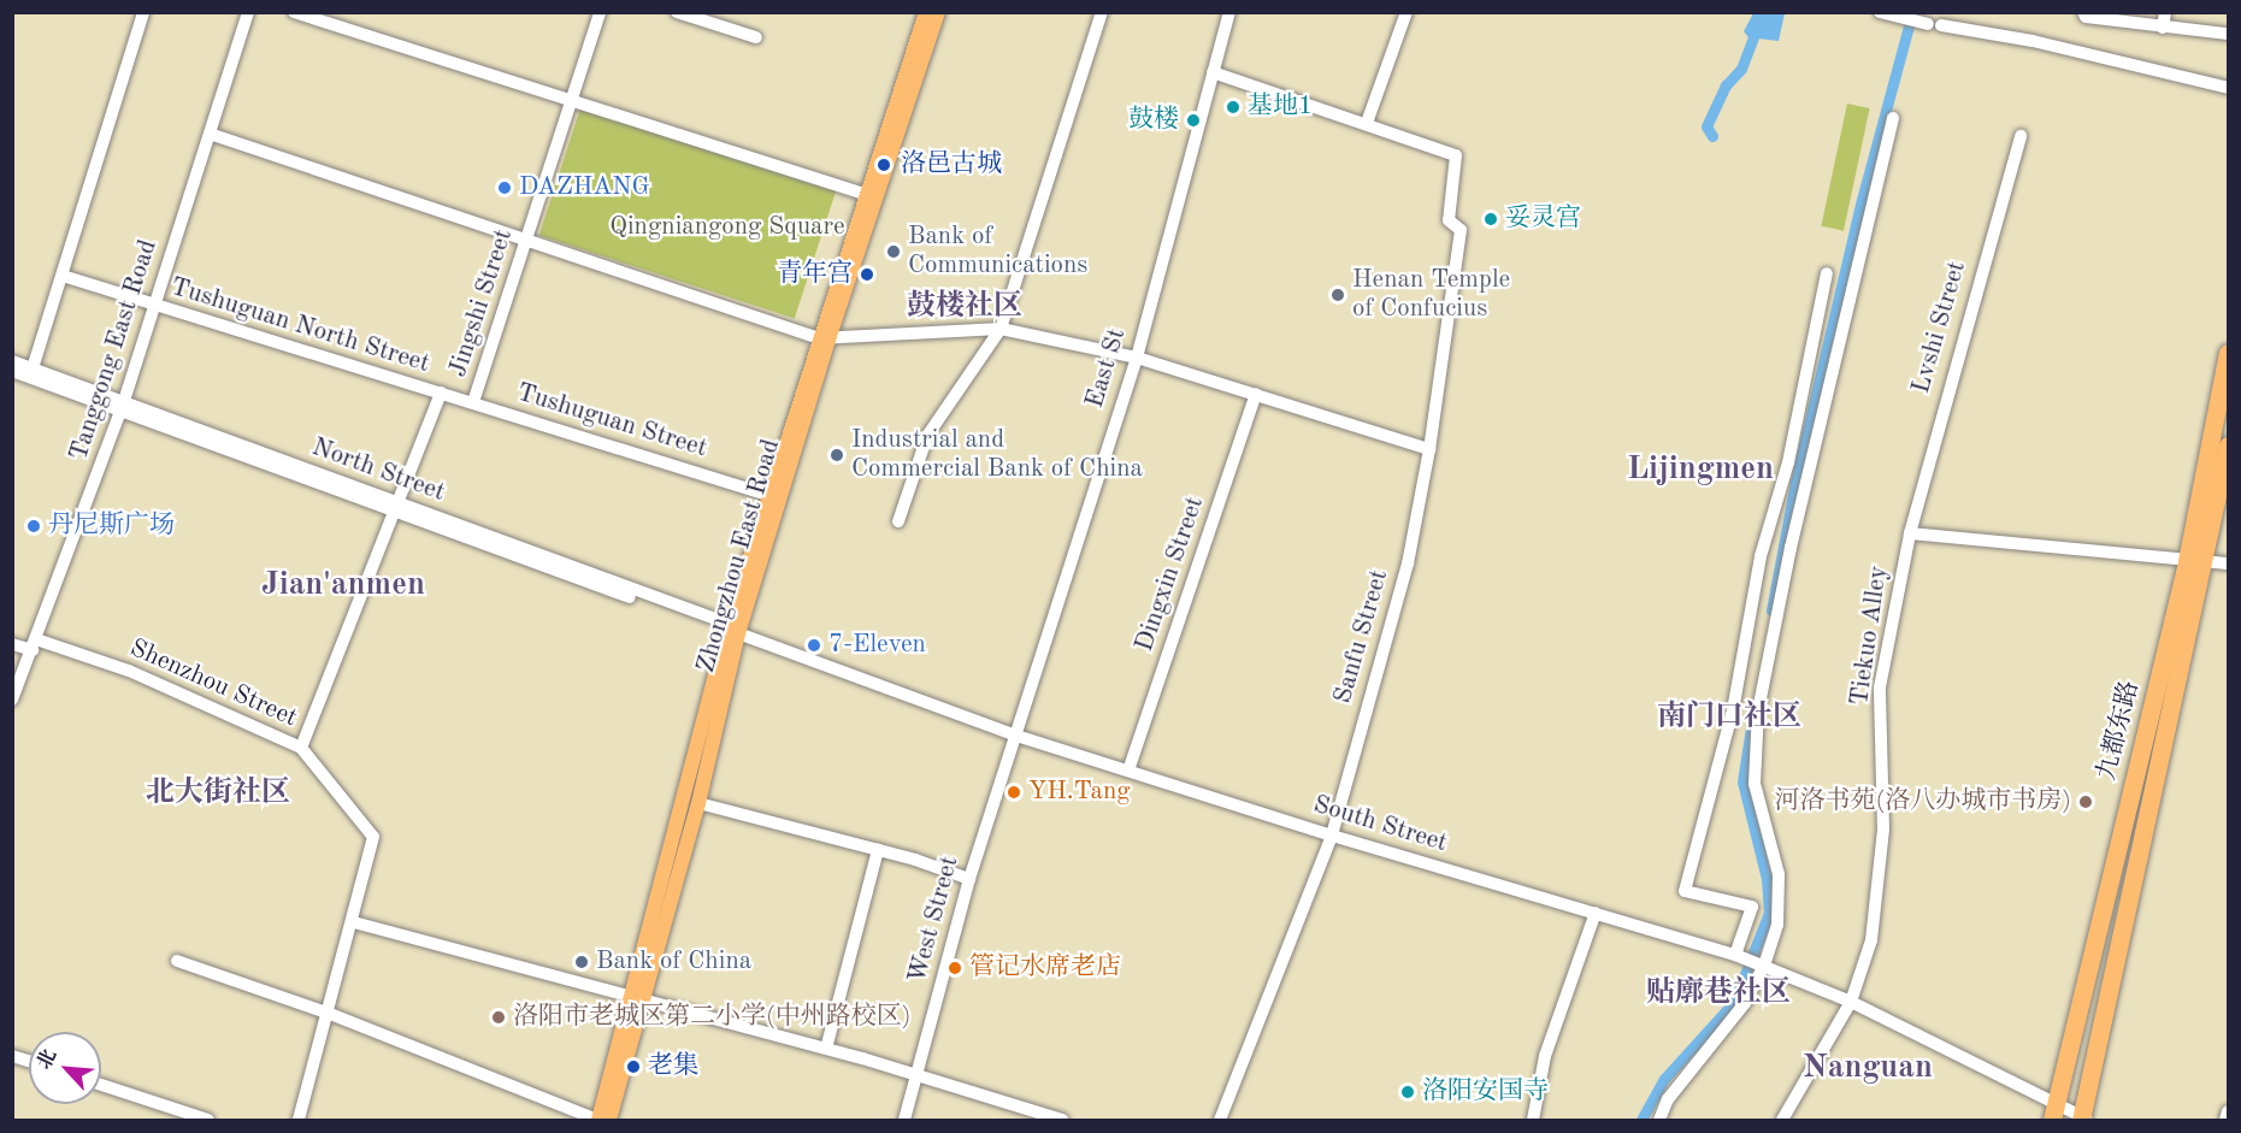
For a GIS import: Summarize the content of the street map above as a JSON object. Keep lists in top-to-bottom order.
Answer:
{
  "streets": {
    "highway": ["九都东路"],
    "main road": ["Zhongzhou East Road"],
    "street": [
      "Jingshi Street",
      "Tushuguan North Street",
      "Lvshi Street",
      "Tanggong East Road",
      "East St",
      "Tushuguan Street",
      "North Street",
      "Dingxin Street",
      "Tiekuo Alley",
      "Sanfu Street",
      "Shenzhou Street",
      "South Street",
      "West Street"
    ]
  },
  "crossings": [
    ["Jingshi Street", "Tushuguan Street"],
    ["Tushuguan North Street", "Tanggong East Road"],
    ["Tushuguan North Street", "Tushuguan Street"],
    ["Lvshi Street", "Tiekuo Alley"],
    ["Tanggong East Road", "North Street"],
    ["Tanggong East Road", "Shenzhou Street"],
    ["East St", "North Street"],
    ["East St", "South Street"],
    ["East St", "West Street"],
    ["Tushuguan Street", "Zhongzhou East Road"],
    ["North Street", "Zhongzhou East Road"],
    ["North Street", "South Street"],
    ["North Street", "West Street"],
    ["Dingxin Street", "South Street"],
    ["Tiekuo Alley", "South Street"],
    ["Sanfu Street", "South Street"],
    ["九都东路", "South Street"],
    ["South Street", "West Street"]
  ],
  "districts": [
    "鼓楼社区",
    "Lijingmen",
    "Jian'anmen",
    "南门口社区",
    "北大街社区",
    "贴廓巷社区",
    "Nanguan"
  ],
  "parks": ["Qingniangong Square"],
  "places": [
    "基地1",
    "鼓楼",
    "洛邑古城",
    "DAZHANG",
    "妥灵宫",
    "Bank of Communications",
    "青年宫",
    "Henan Temple of Confucius",
    "Industrial and Commercial Bank of China",
    "丹尼斯广场",
    "7-Eleven",
    "YH.Tang",
    "河洛书苑(洛八办城市书房)",
    "Bank of China",
    "管记水席老店",
    "洛阳市老城区第二小学(中州路校区)",
    "老集",
    "洛阳安国寺"
  ],
  "north": "top left"
}
